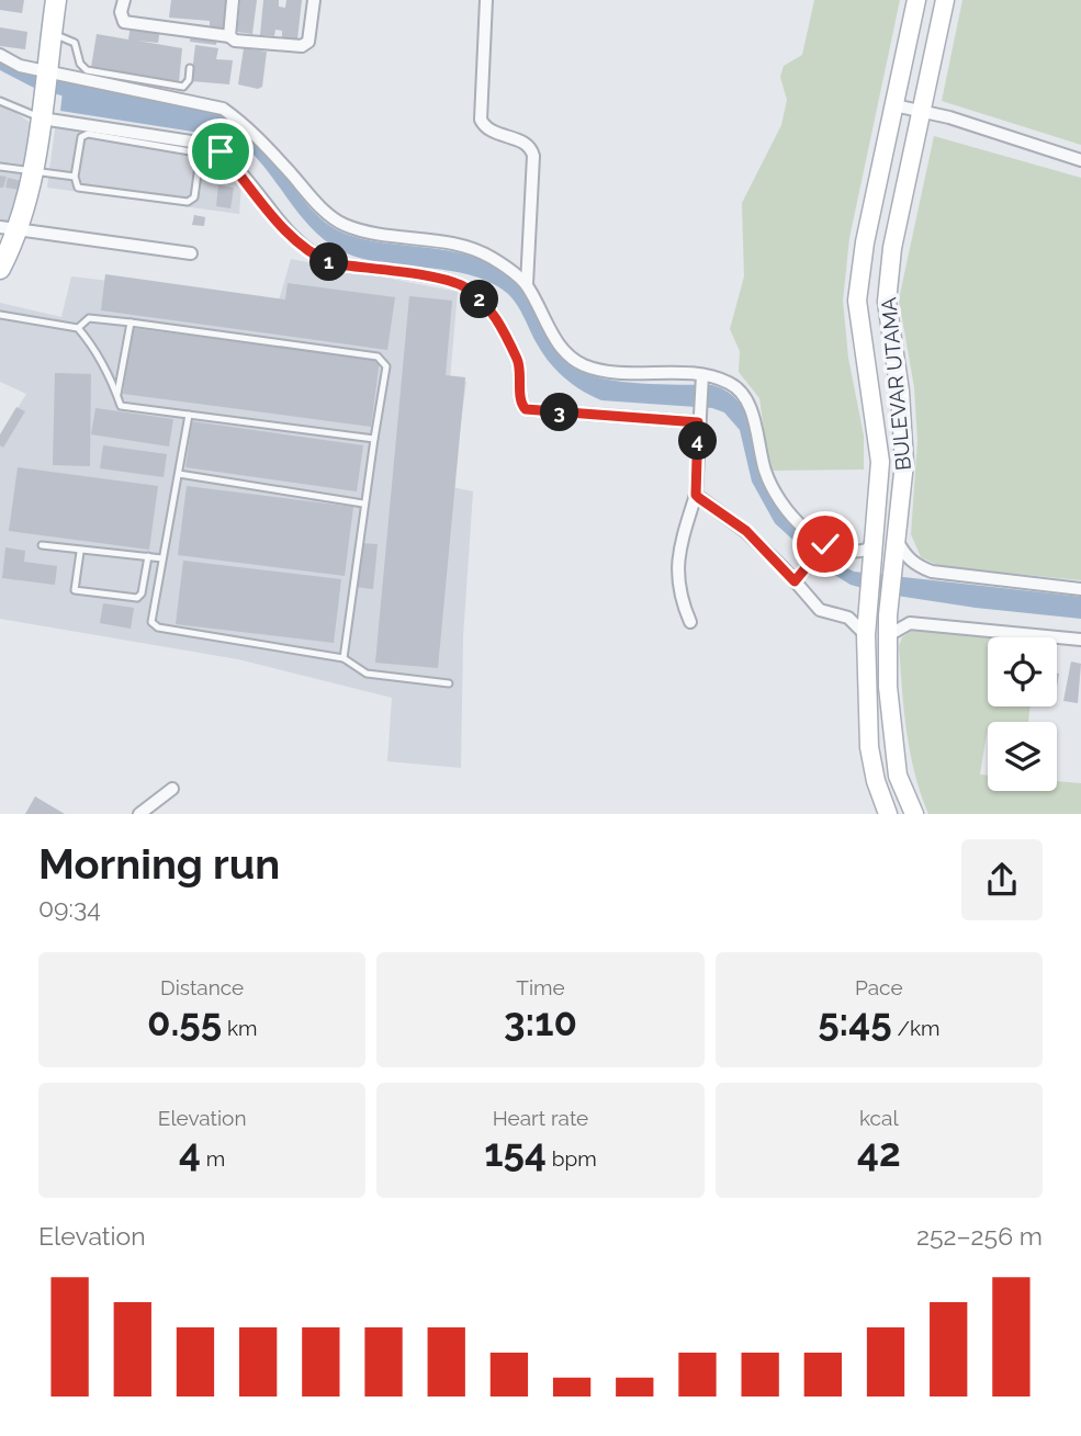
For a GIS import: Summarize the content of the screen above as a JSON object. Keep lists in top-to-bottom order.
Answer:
{
  "streets": {
    "main road": ["BULEVAR UTAMA"]
  },
  "page": {
    "pins": [
      "1",
      "2",
      "3",
      "4"
    ],
    "heading": ["Morning run", "09:34"],
    "stats": [
      ["Distance", "0.55 km"],
      ["Time", "3:10"],
      ["Pace", "5:45 /km"],
      ["Elevation", "4 m"],
      ["Heart rate", "154 bpm"],
      ["kcal", "42"]
    ],
    "chart": ["Elevation", "252–256 m"]
  }
}
